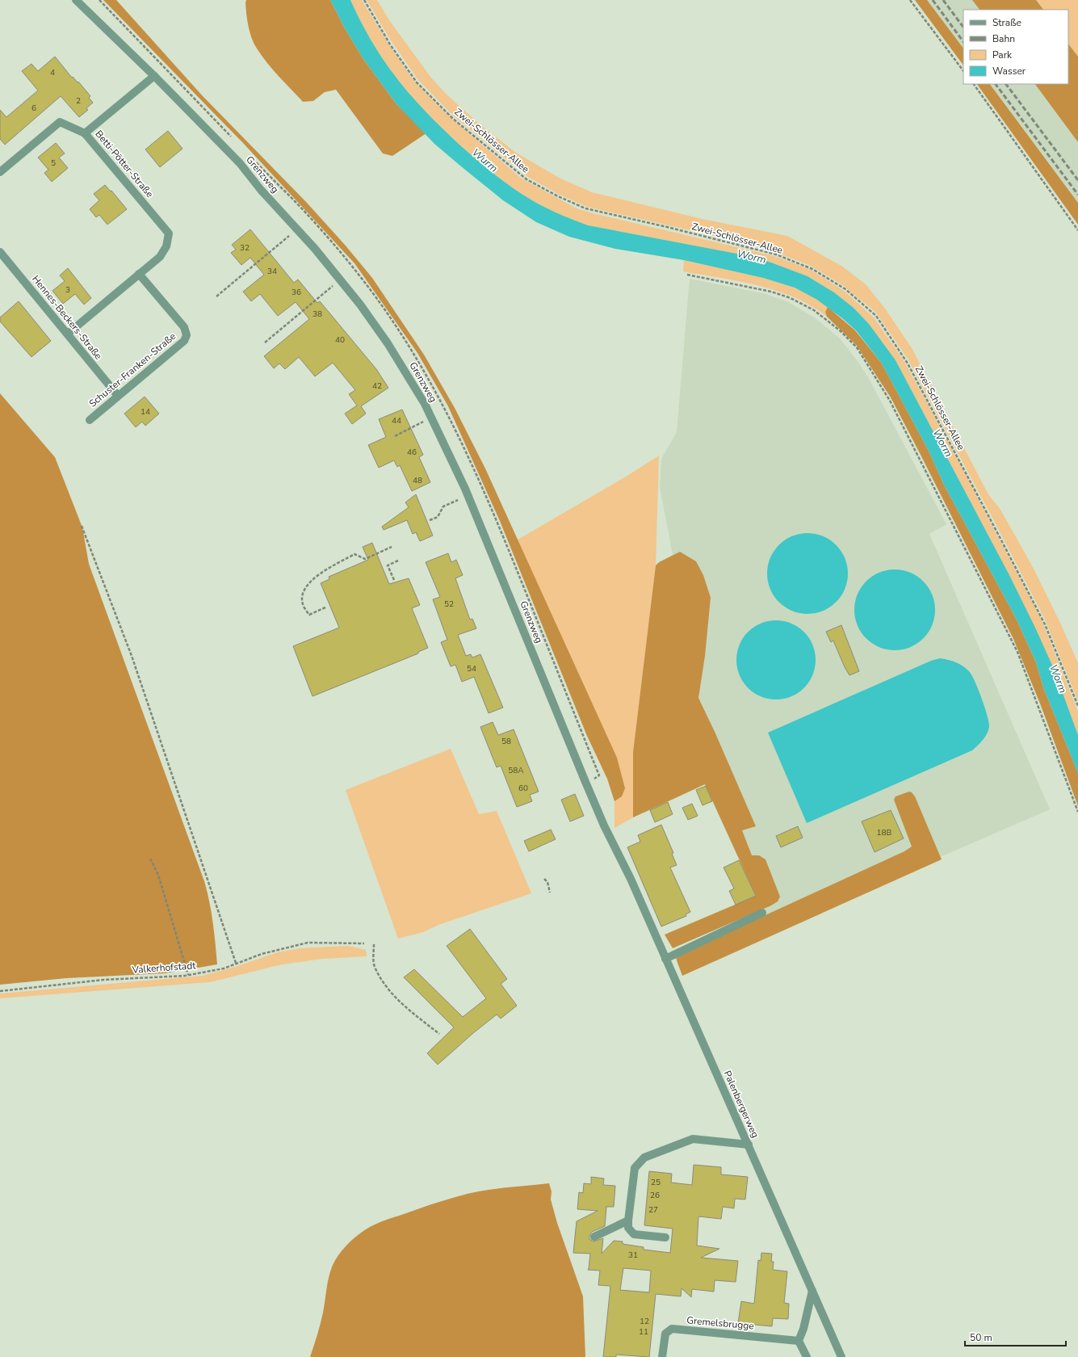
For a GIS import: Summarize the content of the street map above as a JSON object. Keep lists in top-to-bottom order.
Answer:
{
  "streets": {
    "street": [
      "Betti-Pötter-Straße",
      "Grenzweg",
      "Hennes-Beckers-Straße",
      "Schuster-Franken-Straße",
      "Palenbergerweg",
      "Gremelsbrugge"
    ],
    "path": ["Zwei-Schlösser-Allee", "Valkerhofstadt"]
  },
  "crossings": [
    ["Betti-Pötter-Straße", "Schuster-Franken-Straße"],
    ["Grenzweg", "Palenbergerweg"],
    ["Hennes-Beckers-Straße", "Schuster-Franken-Straße"]
  ],
  "water": ["Wurm", "Worm"],
  "house_numbers": [
    "4",
    "2",
    "6",
    "5",
    "32",
    "34",
    "3",
    "36",
    "38",
    "40",
    "42",
    "14",
    "44",
    "46",
    "48",
    "52",
    "54",
    "58",
    "58A",
    "60",
    "18B",
    "25",
    "26",
    "27",
    "31",
    "12",
    "11"
  ],
  "legend": [
    "Straße",
    "Bahn",
    "Park",
    "Wasser"
  ],
  "scale_bar": "50 m"
}
